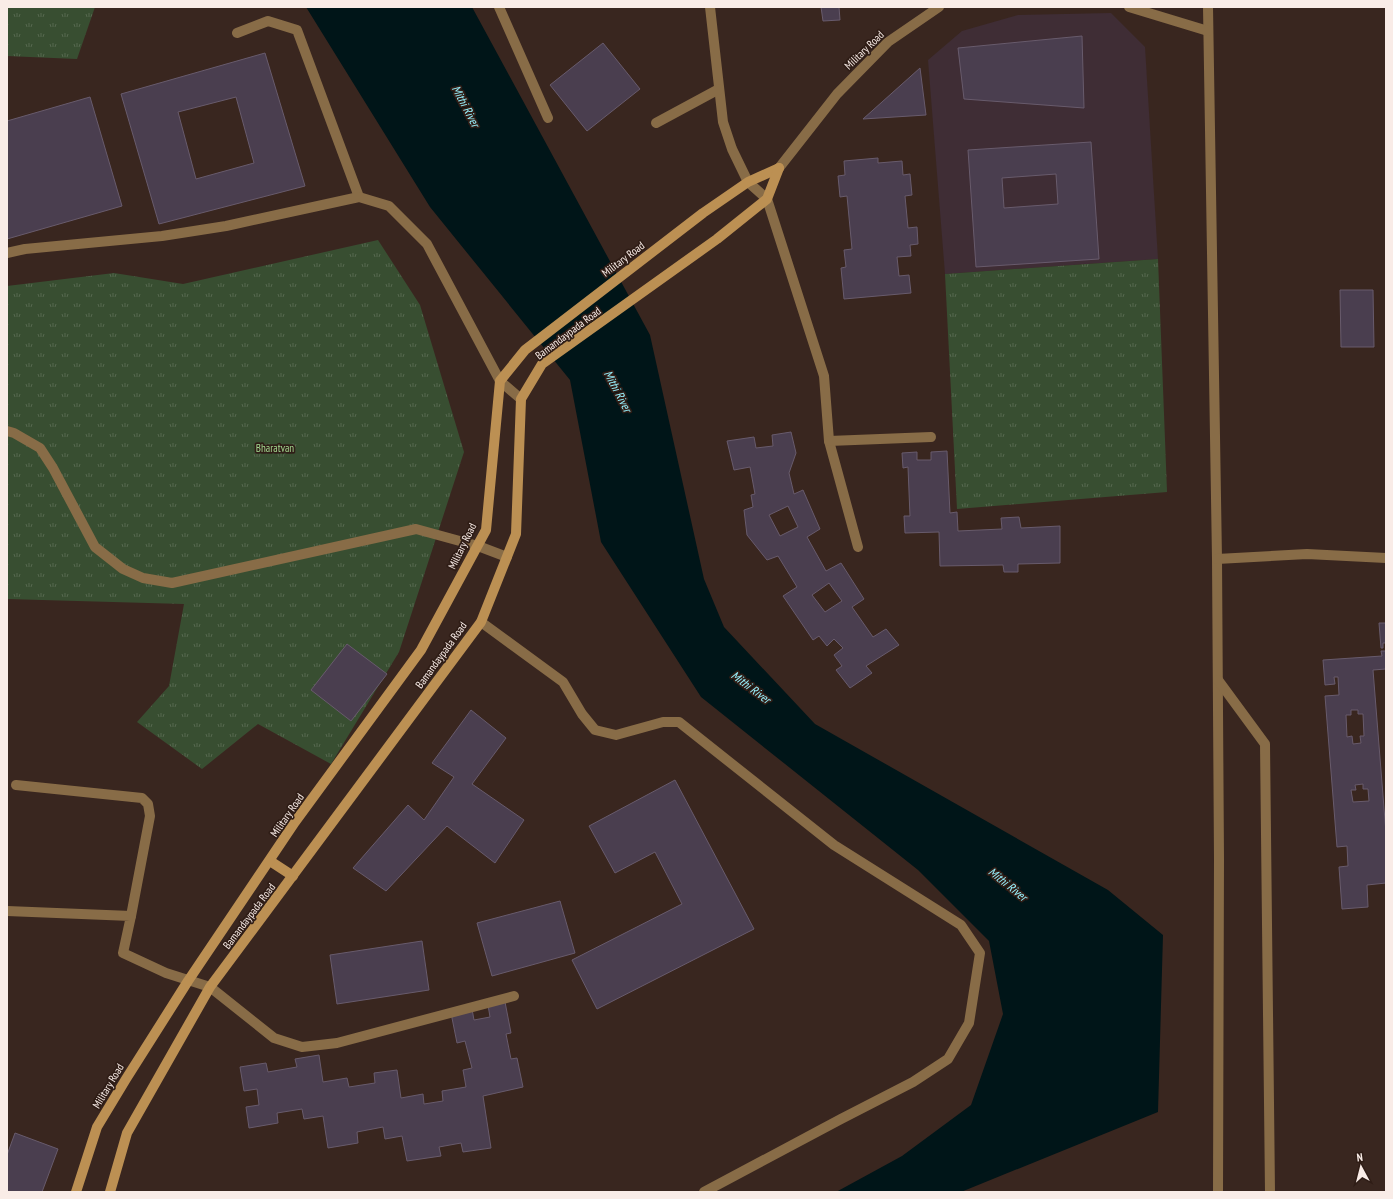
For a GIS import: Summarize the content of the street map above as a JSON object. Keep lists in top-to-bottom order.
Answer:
{
  "streets": {
    "street": ["Military Road", "Bamandaypada Road"]
  },
  "crossings": [
    ["Military Road", "Bamandaypada Road"]
  ],
  "water": ["Mithi River"],
  "parks": ["Bharatvan"],
  "north": "top"
}
